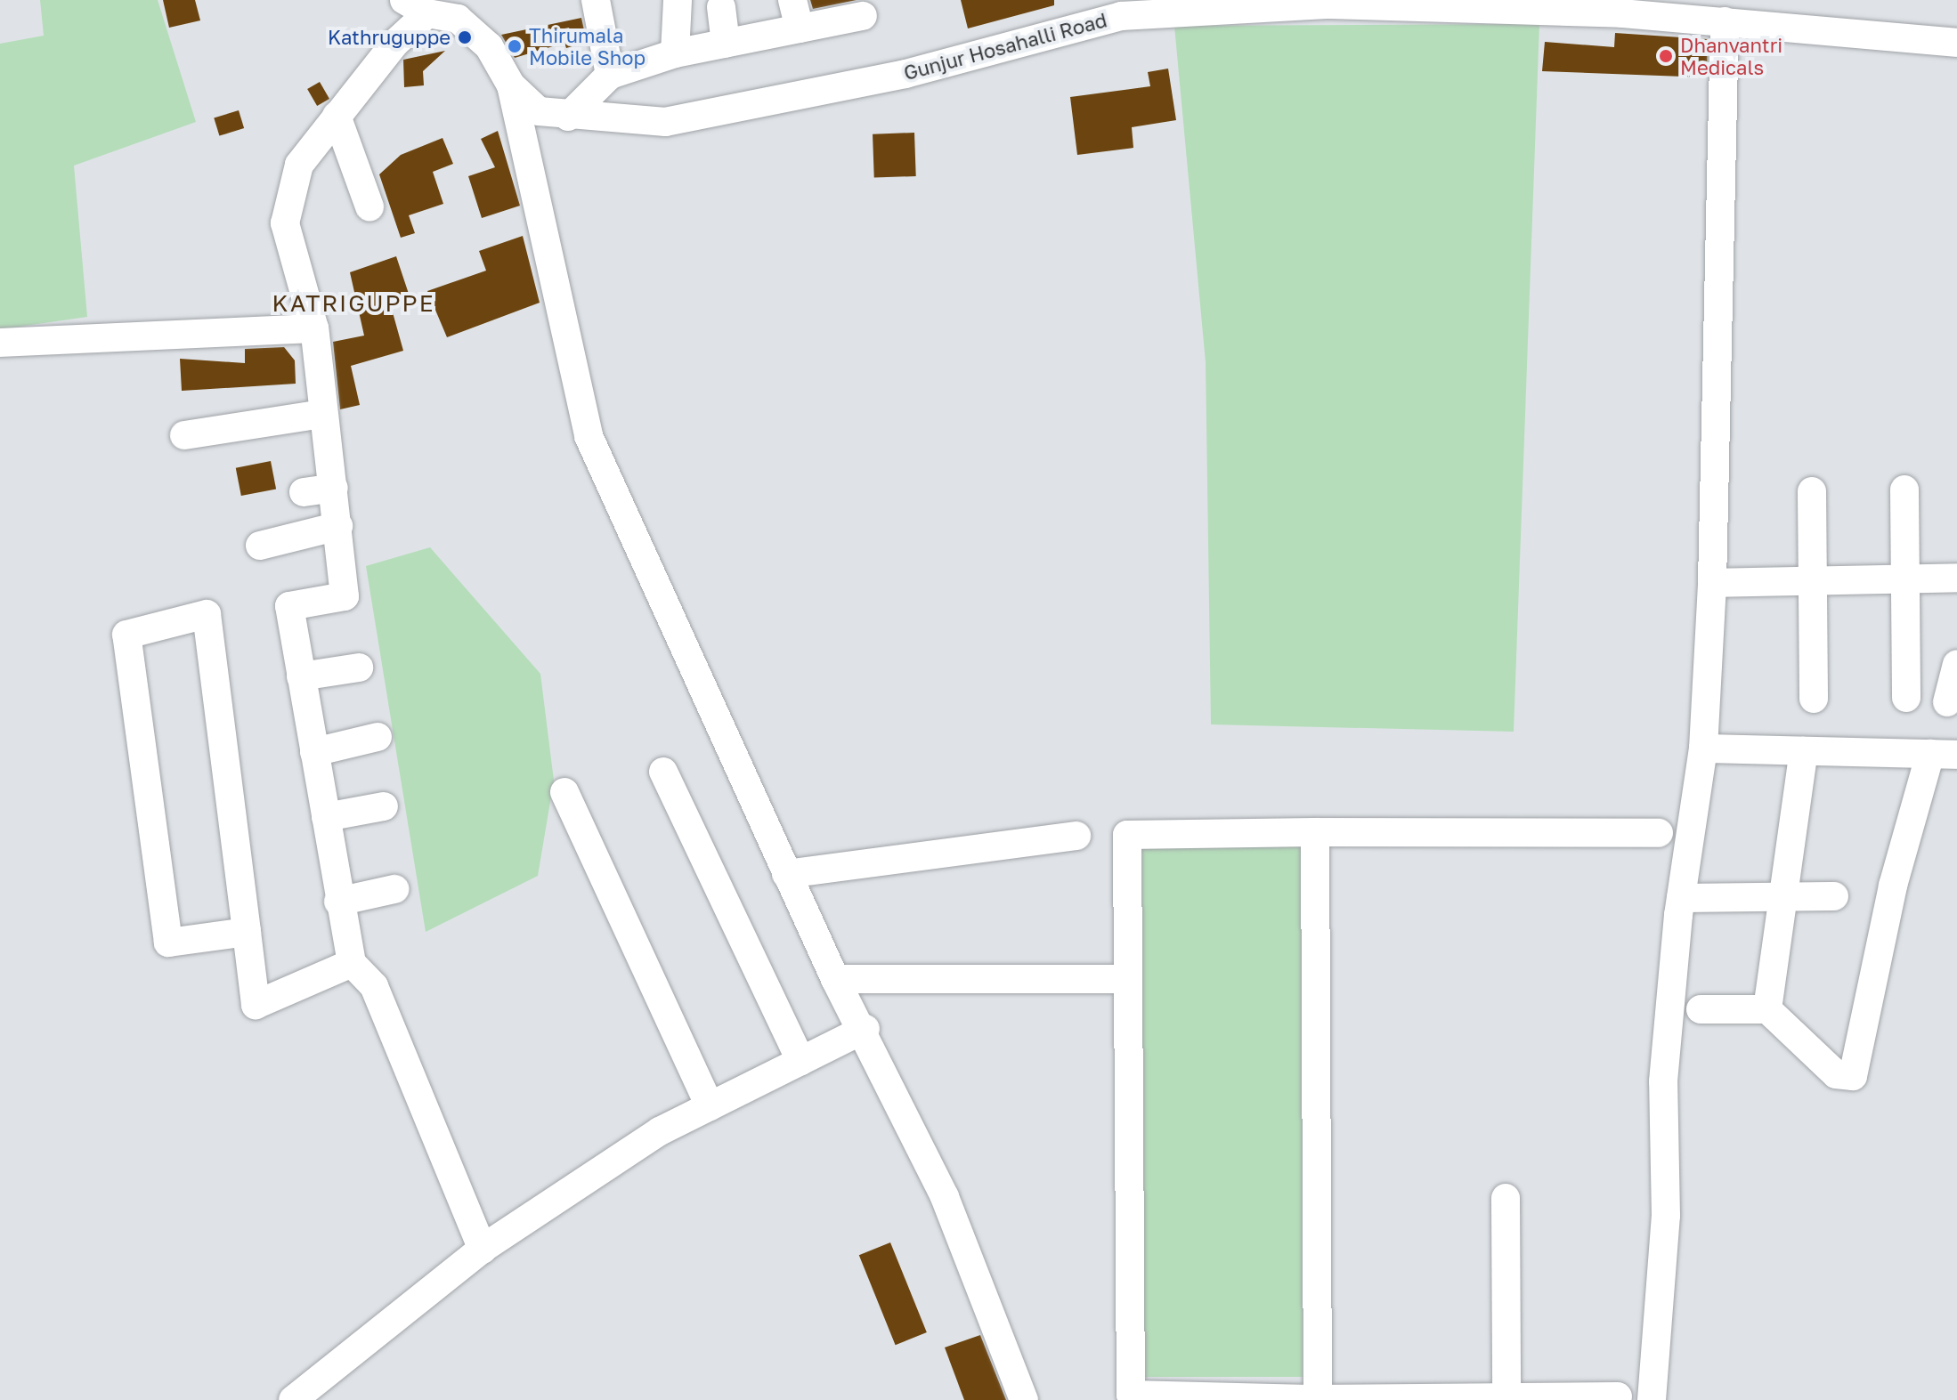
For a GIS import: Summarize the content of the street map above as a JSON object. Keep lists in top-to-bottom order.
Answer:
{
  "streets": {
    "street": ["Gunjur Hosahalli Road"]
  },
  "districts": ["KATRIGUPPE"],
  "places": ["Kathruguppe", "Thirumala Mobile Shop", "Dhanvantri Medicals"]
}
